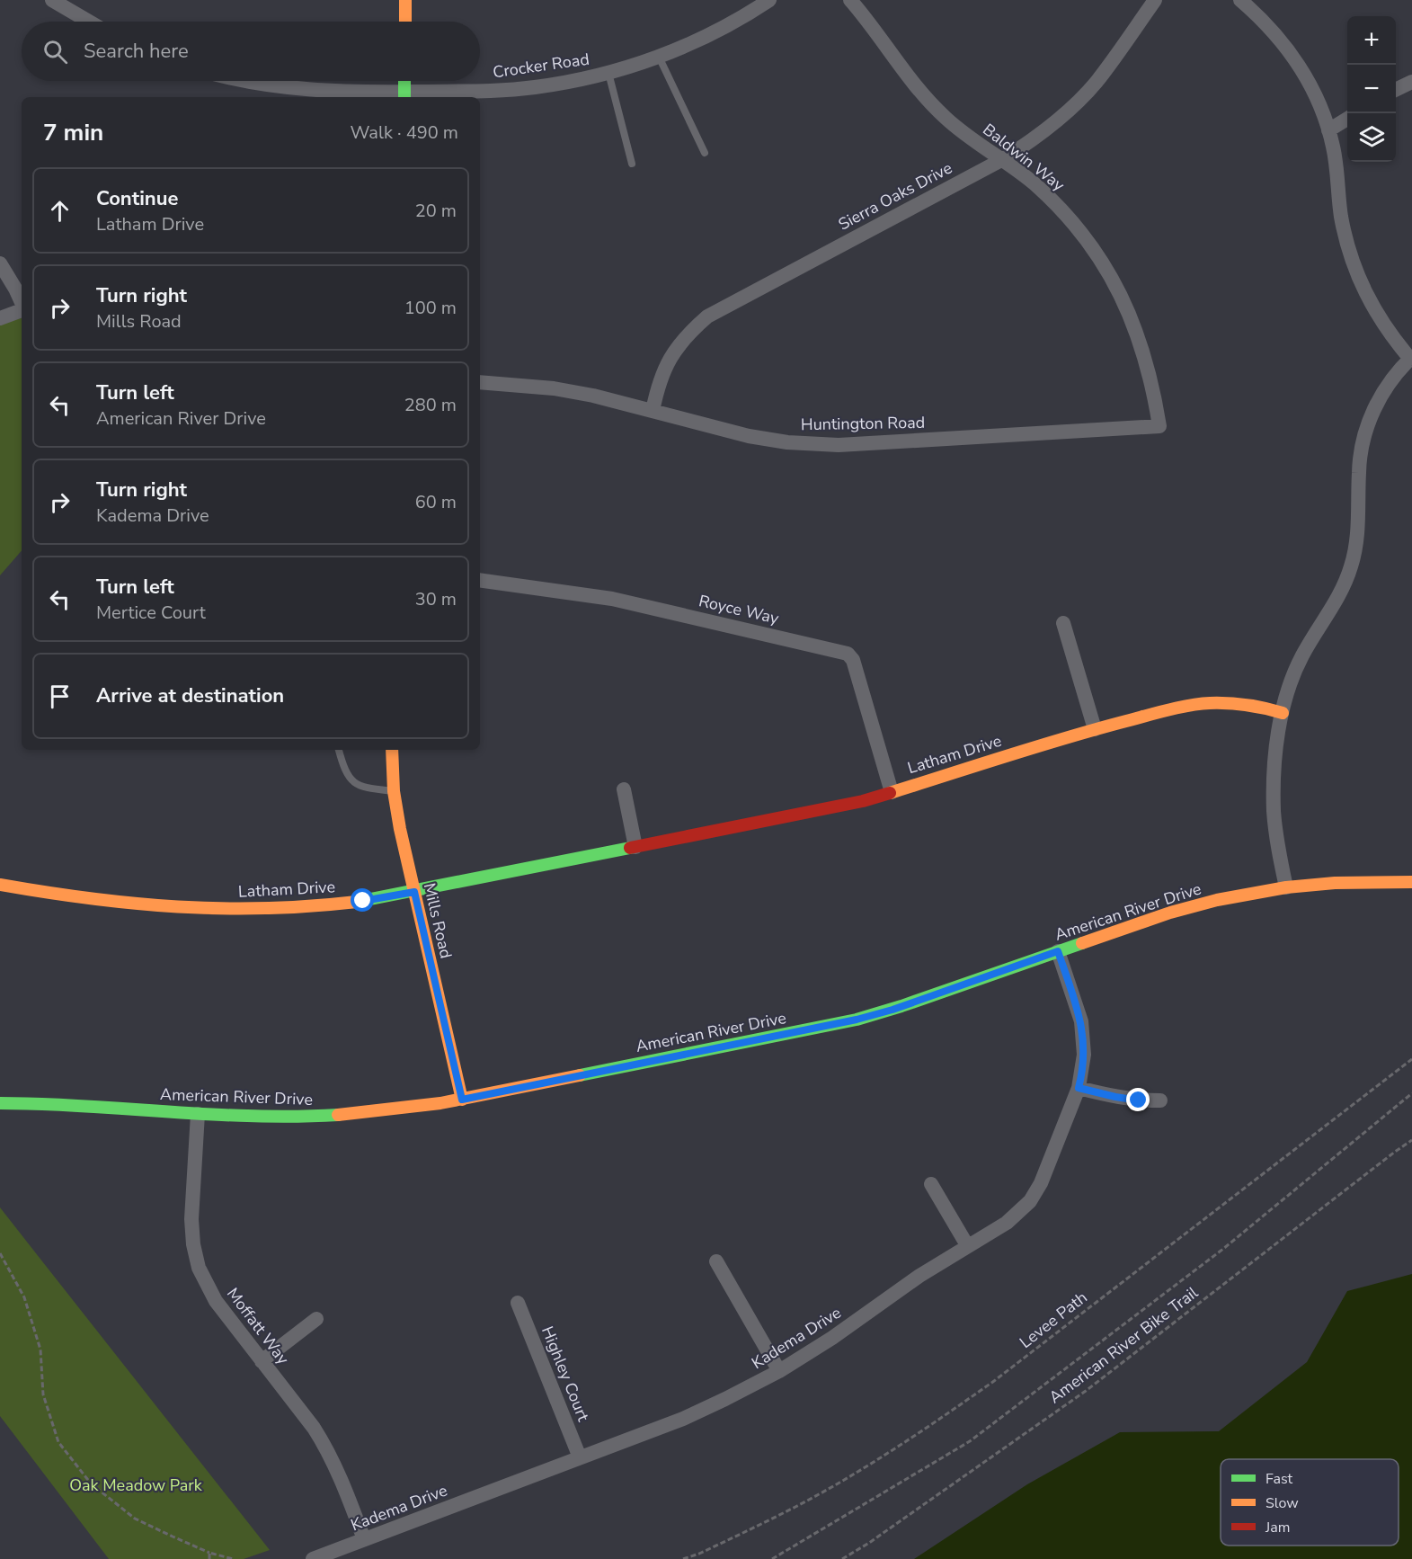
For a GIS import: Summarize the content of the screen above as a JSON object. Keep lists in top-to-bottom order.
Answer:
{
  "streets": {
    "street": [
      "Crocker Road",
      "Baldwin Way",
      "Sierra Oaks Drive",
      "Huntington Road",
      "Royce Way",
      "Latham Drive",
      "American River Drive",
      "Mills Road",
      "Moffatt Way",
      "Kadema Drive",
      "Highley Court"
    ],
    "path": ["Levee Path", "American River Bike Trail"]
  },
  "crossings": [
    ["Baldwin Way", "Sierra Oaks Drive"],
    ["Baldwin Way", "Huntington Road"],
    ["Sierra Oaks Drive", "Huntington Road"],
    ["Royce Way", "Latham Drive"],
    ["Latham Drive", "Mills Road"],
    ["American River Drive", "Mills Road"],
    ["American River Drive", "Moffatt Way"],
    ["American River Drive", "Kadema Drive"],
    ["Moffatt Way", "Kadema Drive"],
    ["Kadema Drive", "Highley Court"]
  ],
  "parks": ["Oak Meadow Park"],
  "legend": ["Fast", "Slow", "Jam"],
  "page": {
    "map_buttons": ["+", "−"],
    "search": "Search here",
    "heading": ["7 min", "Walk · 490 m"],
    "list": [
      ["Continue", "Latham Drive", "20 m"],
      ["Turn right", "Mills Road", "100 m"],
      ["Turn left", "American River Drive", "280 m"],
      ["Turn right", "Kadema Drive", "60 m"],
      ["Turn left", "Mertice Court", "30 m"],
      "Arrive at destination"
    ]
  }
}
